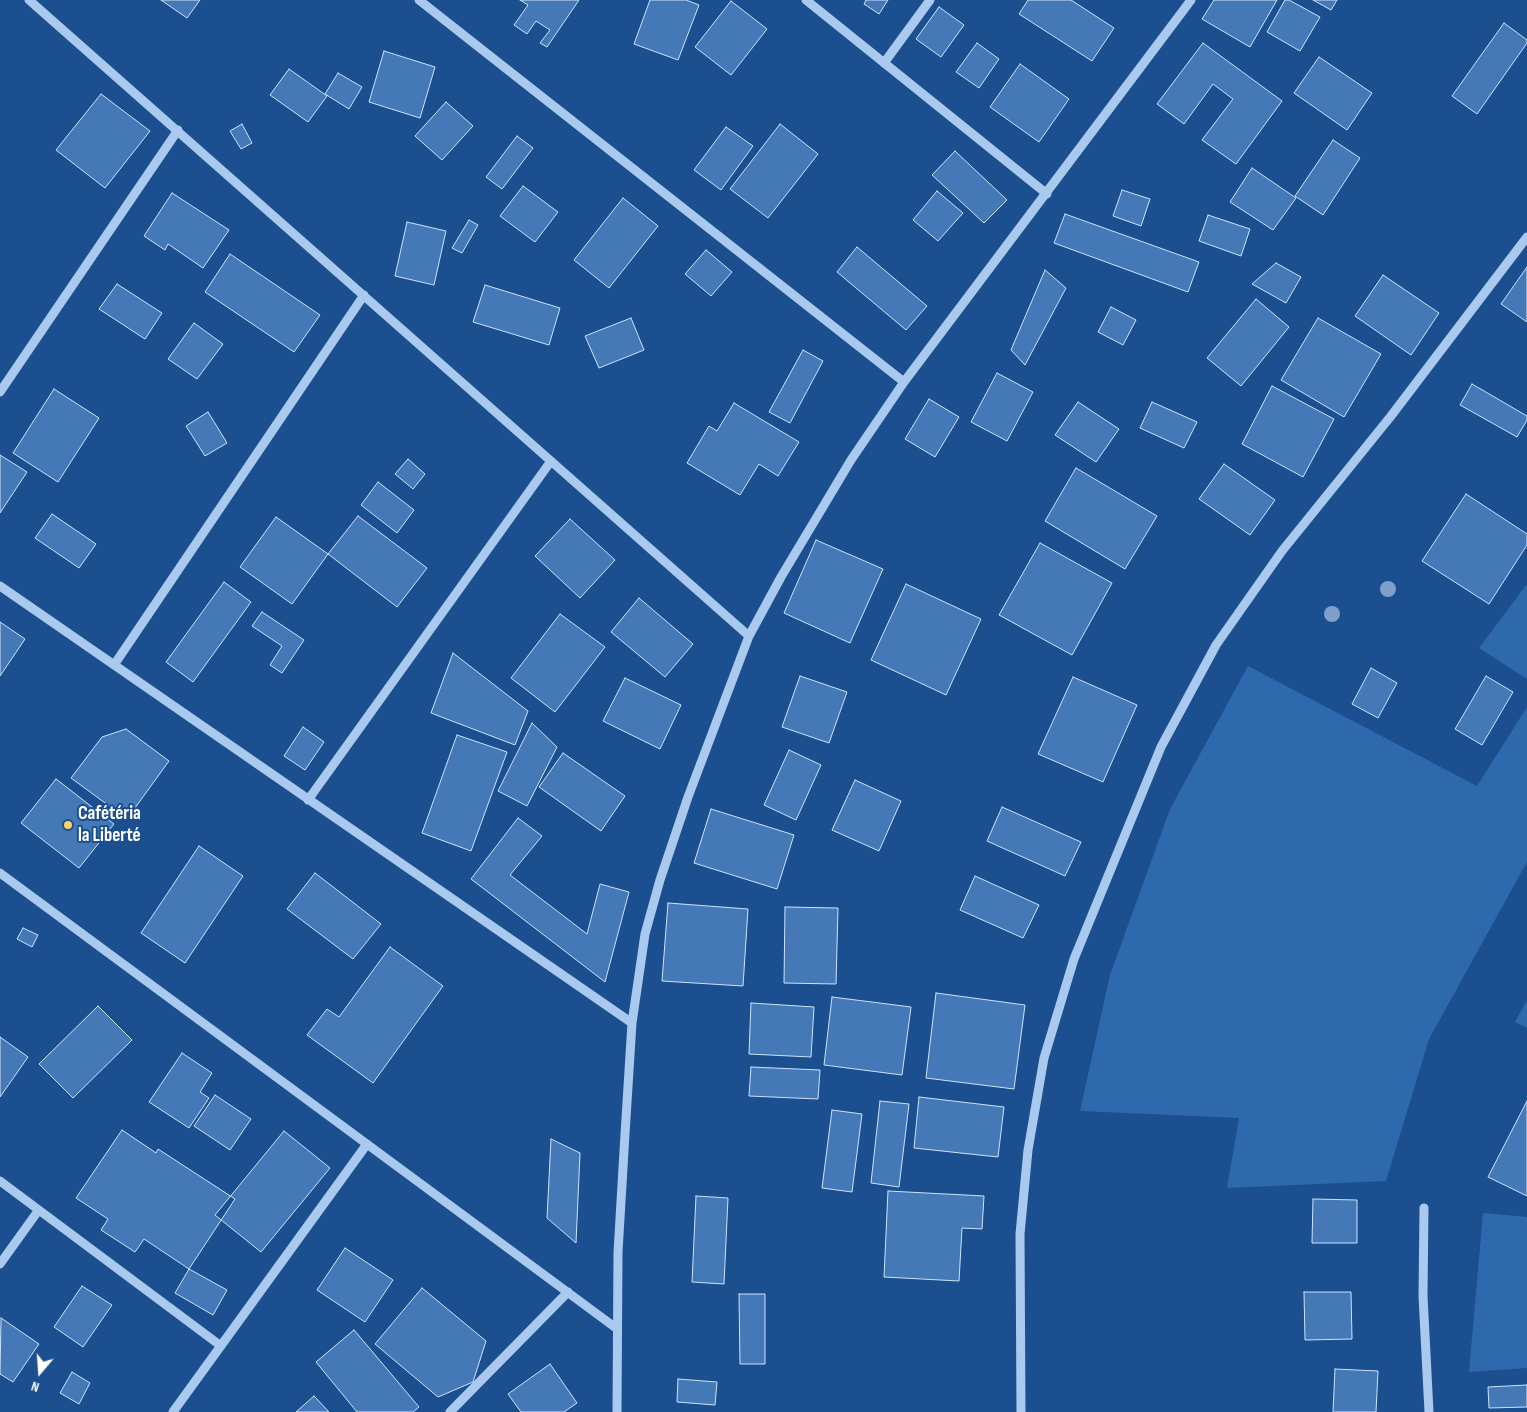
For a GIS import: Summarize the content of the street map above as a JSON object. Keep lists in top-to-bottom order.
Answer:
{
  "places": ["Cafétéria la Liberté"],
  "north": "bottom"
}
